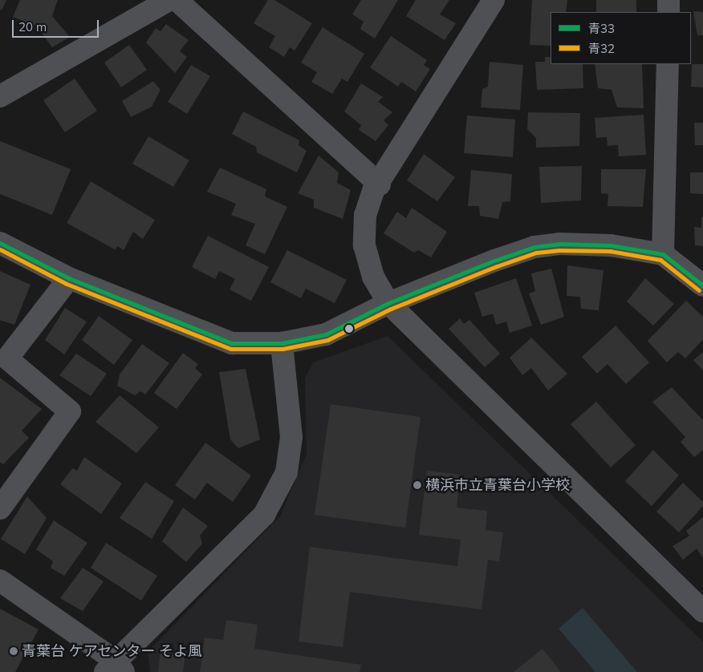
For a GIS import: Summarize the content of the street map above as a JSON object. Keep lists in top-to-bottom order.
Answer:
{
  "places": ["横浜市立青葉台小学校", "青葉台 ケアセンター そよ風"],
  "lines": ["transit line 青33", "transit line 青32"],
  "legend": ["青33", "青32"],
  "scale_bar": "20 m"
}
